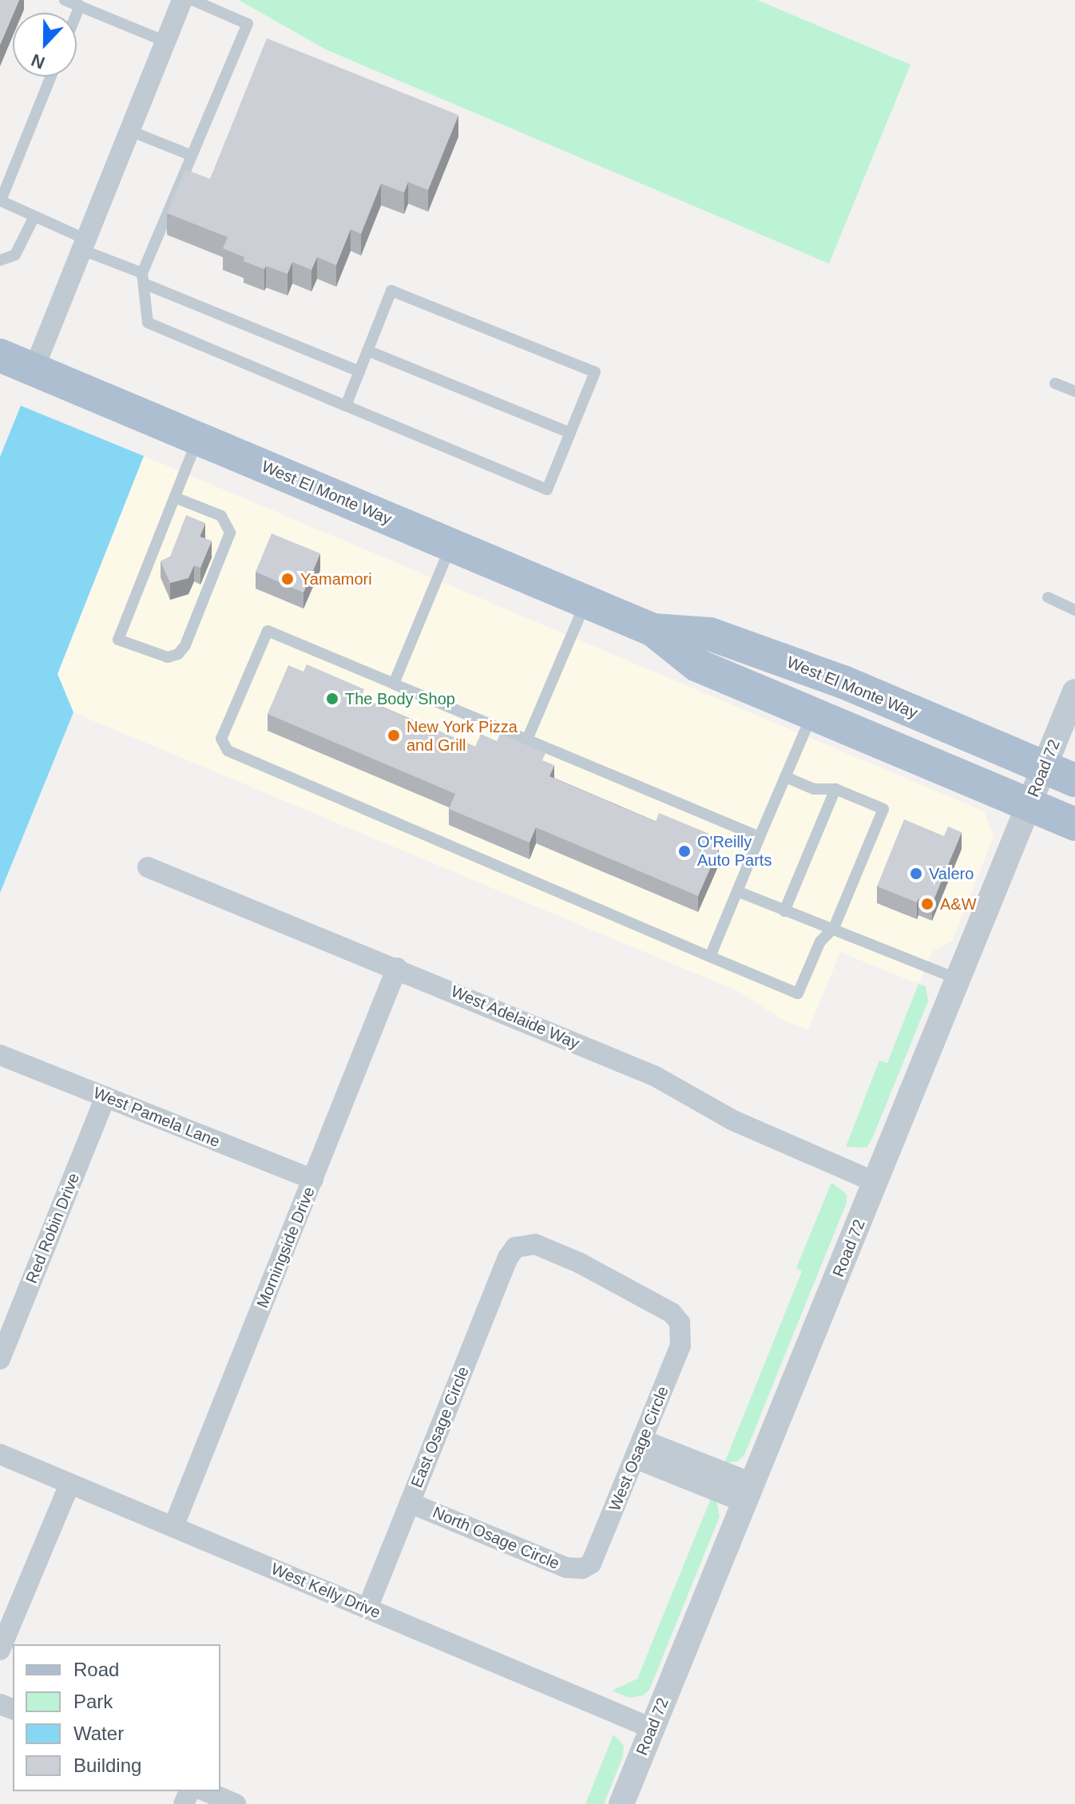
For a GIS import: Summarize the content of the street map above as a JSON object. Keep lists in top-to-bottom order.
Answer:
{
  "streets": {
    "main road": ["West El Monte Way"],
    "street": [
      "Road 72",
      "West Adelaide Way",
      "West Pamela Lane",
      "Red Robin Drive",
      "Morningside Drive",
      "East Osage Circle",
      "West Osage Circle",
      "North Osage Circle",
      "West Kelly Drive"
    ]
  },
  "crossings": [
    ["West El Monte Way", "Road 72"],
    ["Road 72", "West Adelaide Way"],
    ["Road 72", "West Kelly Drive"],
    ["West Adelaide Way", "Morningside Drive"],
    ["West Pamela Lane", "Red Robin Drive"],
    ["West Pamela Lane", "Morningside Drive"],
    ["Morningside Drive", "West Kelly Drive"],
    ["East Osage Circle", "West Osage Circle"],
    ["East Osage Circle", "North Osage Circle"],
    ["East Osage Circle", "West Kelly Drive"],
    ["West Osage Circle", "North Osage Circle"]
  ],
  "places": [
    "Yamamori",
    "The Body Shop",
    "New York Pizza and Grill",
    "O'Reilly Auto Parts",
    "Valero",
    "A&W"
  ],
  "legend": [
    "Road",
    "Park",
    "Water",
    "Building"
  ],
  "north": "bottom"
}
